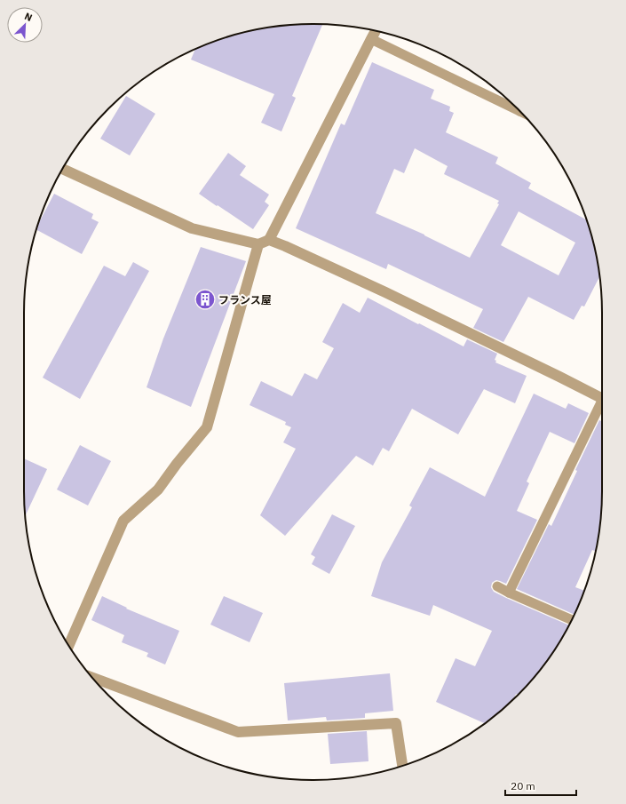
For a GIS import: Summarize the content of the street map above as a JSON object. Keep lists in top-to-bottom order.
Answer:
{
  "places": {
    "building": ["フランス屋"]
  },
  "scale_bar": "20 m",
  "north": "top right"
}
